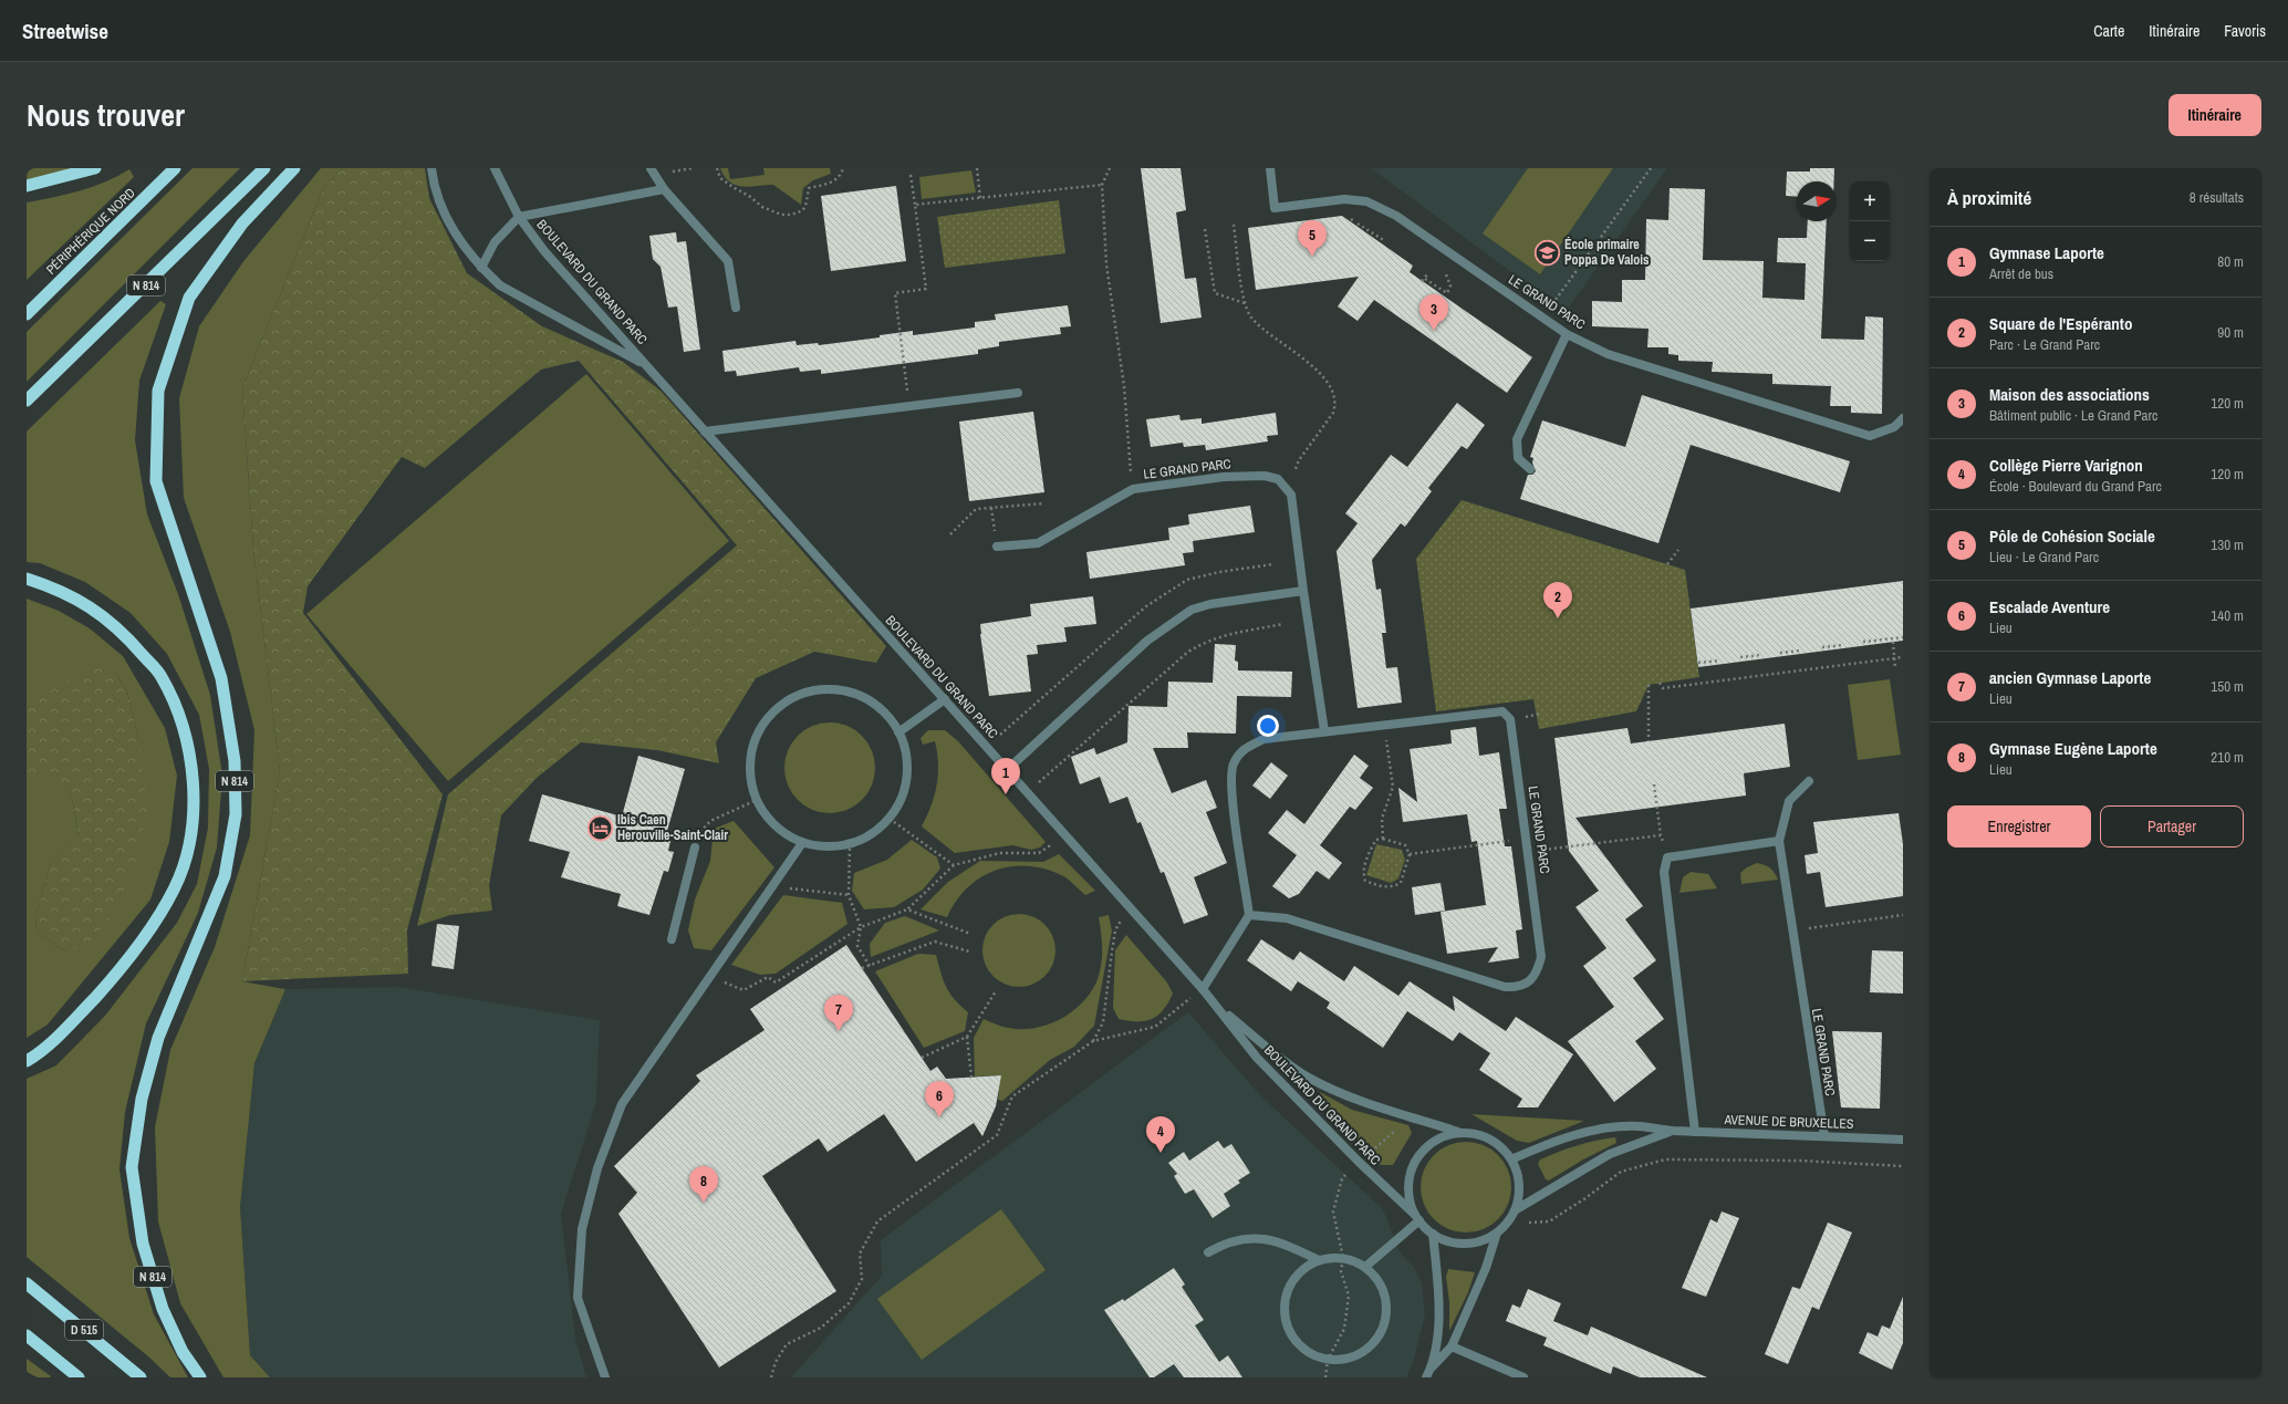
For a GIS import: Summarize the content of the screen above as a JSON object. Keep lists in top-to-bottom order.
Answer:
{
  "streets": {
    "highway": ["PÉRIPHÉRIQUE NORD", "N 814", "D 515"],
    "street": ["BOULEVARD DU GRAND PARC", "LE GRAND PARC", "AVENUE DE BRUXELLES"]
  },
  "crossings": [
    ["BOULEVARD DU GRAND PARC", "AVENUE DE BRUXELLES"],
    ["LE GRAND PARC", "AVENUE DE BRUXELLES"]
  ],
  "places": {
    "school or university": ["École primaire Poppa De Valois"],
    "hotel": ["Ibis Caen Herouville-Saint-Clair"]
  },
  "north": "right",
  "page": {
    "header": "Streetwise",
    "nav": ["Carte", "Itinéraire", "Favoris"],
    "title": "Nous trouver",
    "buttons": [
      "Itinéraire",
      ["Enregistrer", "Partager"]
    ],
    "heading": ["À proximité", "8 résultats"],
    "map_buttons": ["+", "−"],
    "pins": [
      "5",
      "3",
      "2",
      "1",
      "7",
      "6",
      "4",
      "8"
    ],
    "list": [
      {
        "mark": "1",
        "name": "Gymnase Laporte",
        "note": "Arrêt de bus",
        "value": "80 m"
      },
      {
        "mark": "2",
        "name": "Square de l'Espéranto",
        "note": "Parc · Le Grand Parc",
        "value": "90 m"
      },
      {
        "mark": "3",
        "name": "Maison des associations",
        "note": "Bâtiment public · Le Grand Parc",
        "value": "120 m"
      },
      {
        "mark": "4",
        "name": "Collège Pierre Varignon",
        "note": "École · Boulevard du Grand Parc",
        "value": "120 m"
      },
      {
        "mark": "5",
        "name": "Pôle de Cohésion Sociale",
        "note": "Lieu · Le Grand Parc",
        "value": "130 m"
      },
      {
        "mark": "6",
        "name": "Escalade Aventure",
        "note": "Lieu",
        "value": "140 m"
      },
      {
        "mark": "7",
        "name": "ancien Gymnase Laporte",
        "note": "Lieu",
        "value": "150 m"
      },
      {
        "mark": "8",
        "name": "Gymnase Eugène Laporte",
        "note": "Lieu",
        "value": "210 m"
      }
    ]
  }
}
